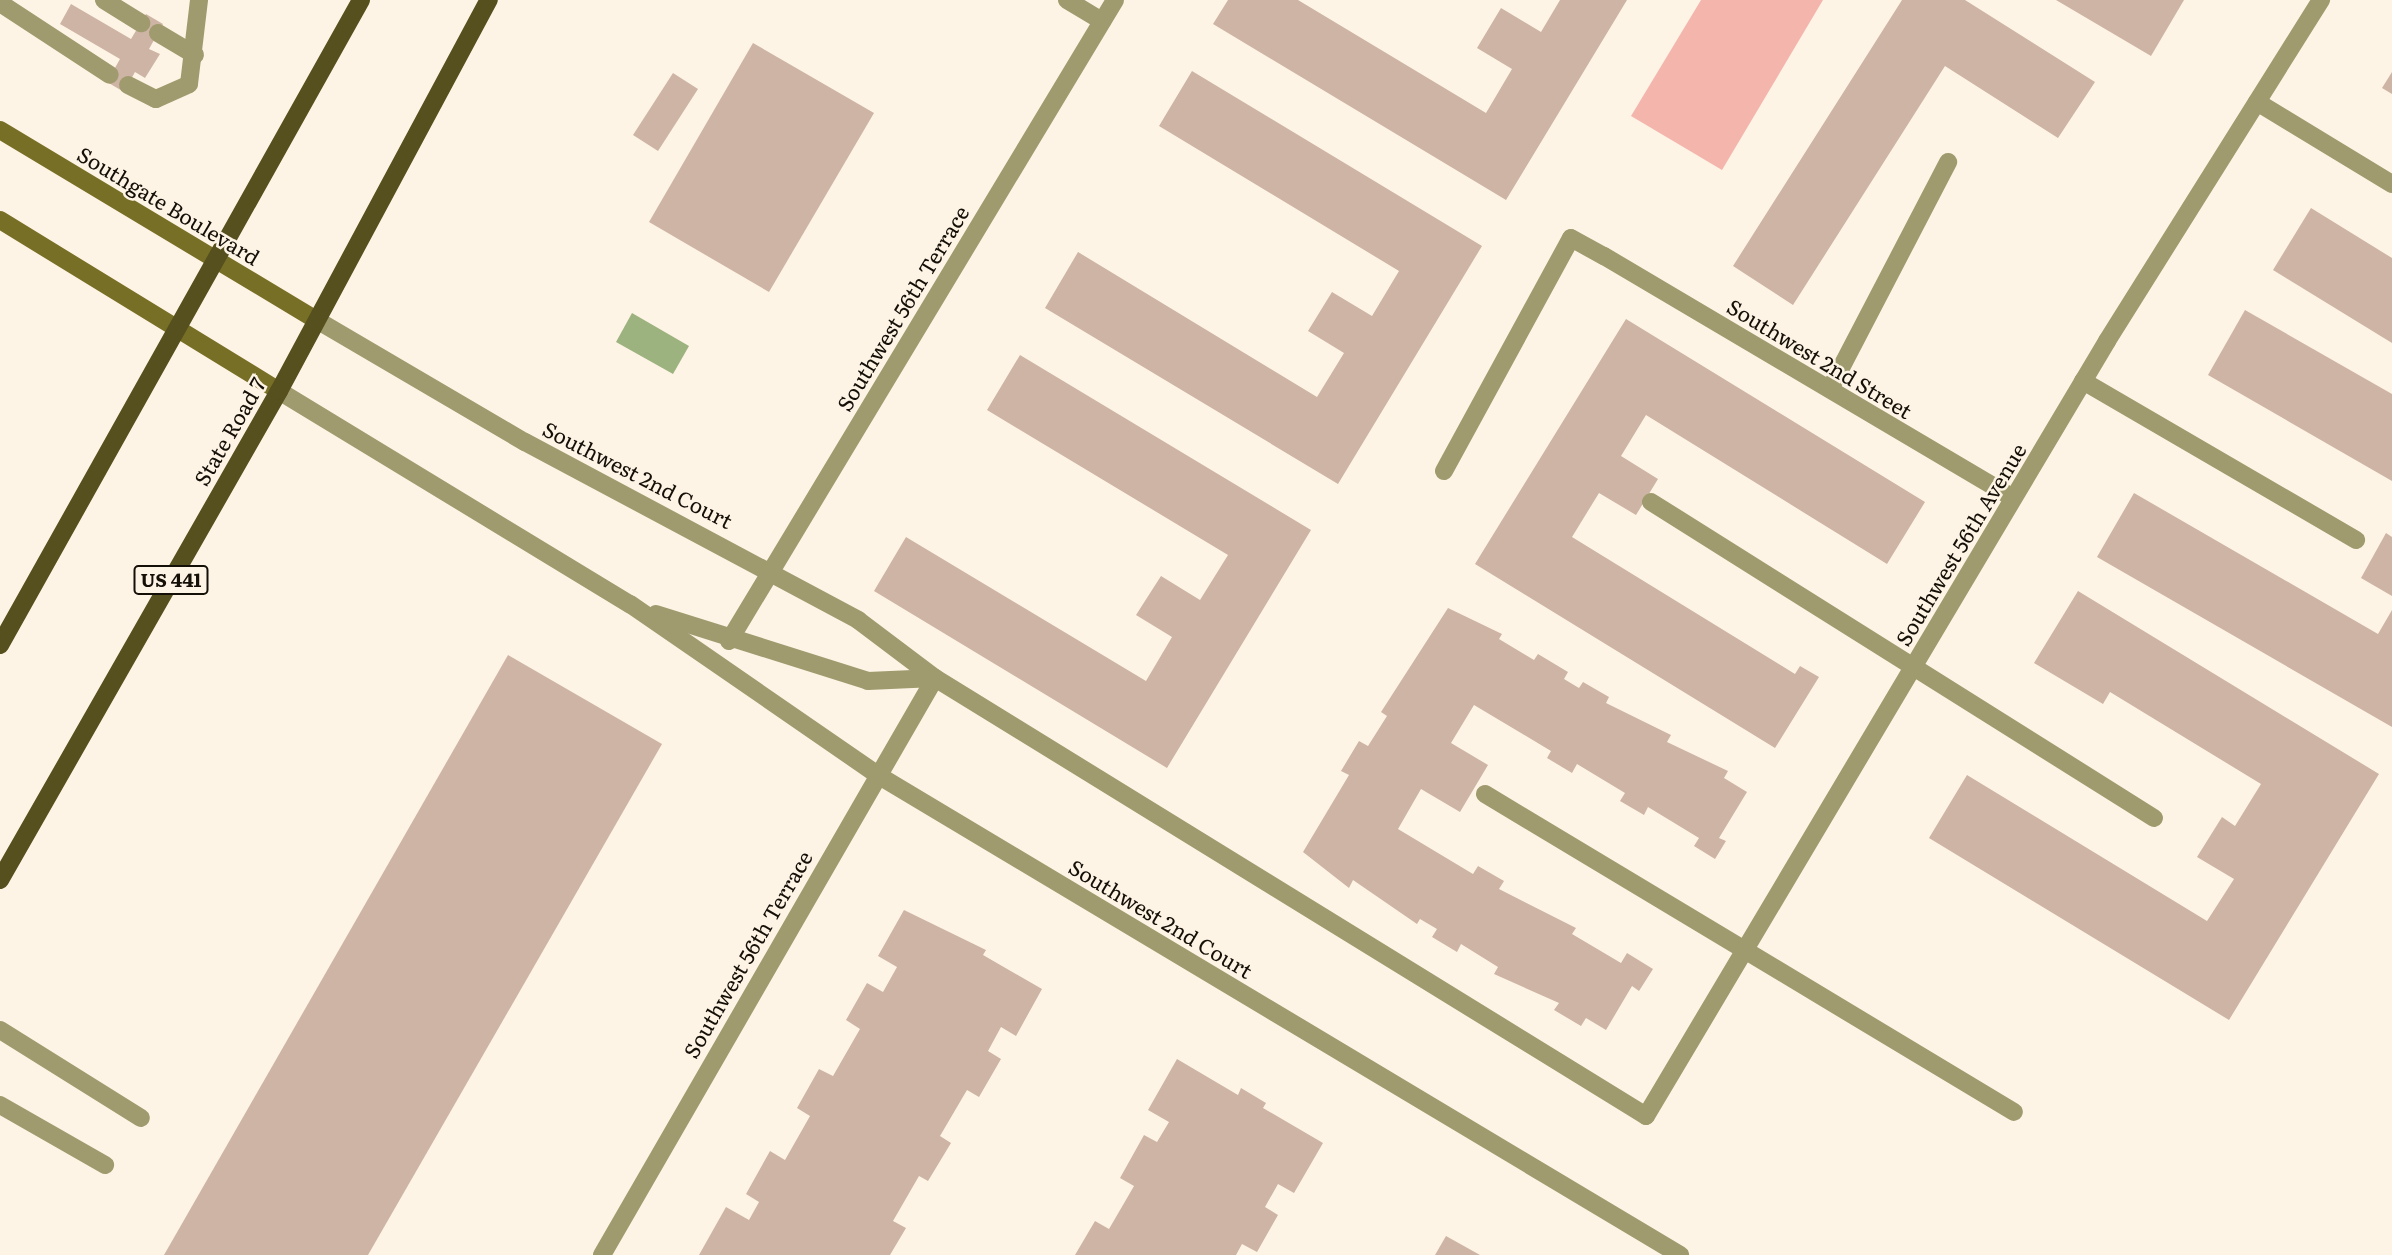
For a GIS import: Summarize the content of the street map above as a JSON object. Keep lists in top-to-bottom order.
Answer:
{
  "streets": {
    "main road": ["Southgate Boulevard", "State Road 7", "US 441"],
    "street": [
      "Southwest 56th Terrace",
      "Southwest 2nd Street",
      "Southwest 2nd Court",
      "Southwest 56th Avenue"
    ]
  },
  "crossings": [
    ["Southgate Boulevard", "State Road 7"],
    ["Southgate Boulevard", "Southwest 2nd Court"],
    ["Southwest 56th Terrace", "Southwest 2nd Court"],
    ["Southwest 2nd Street", "Southwest 56th Avenue"],
    ["State Road 7", "Southwest 2nd Court"],
    ["Southwest 2nd Court", "Southwest 56th Avenue"]
  ]
}
